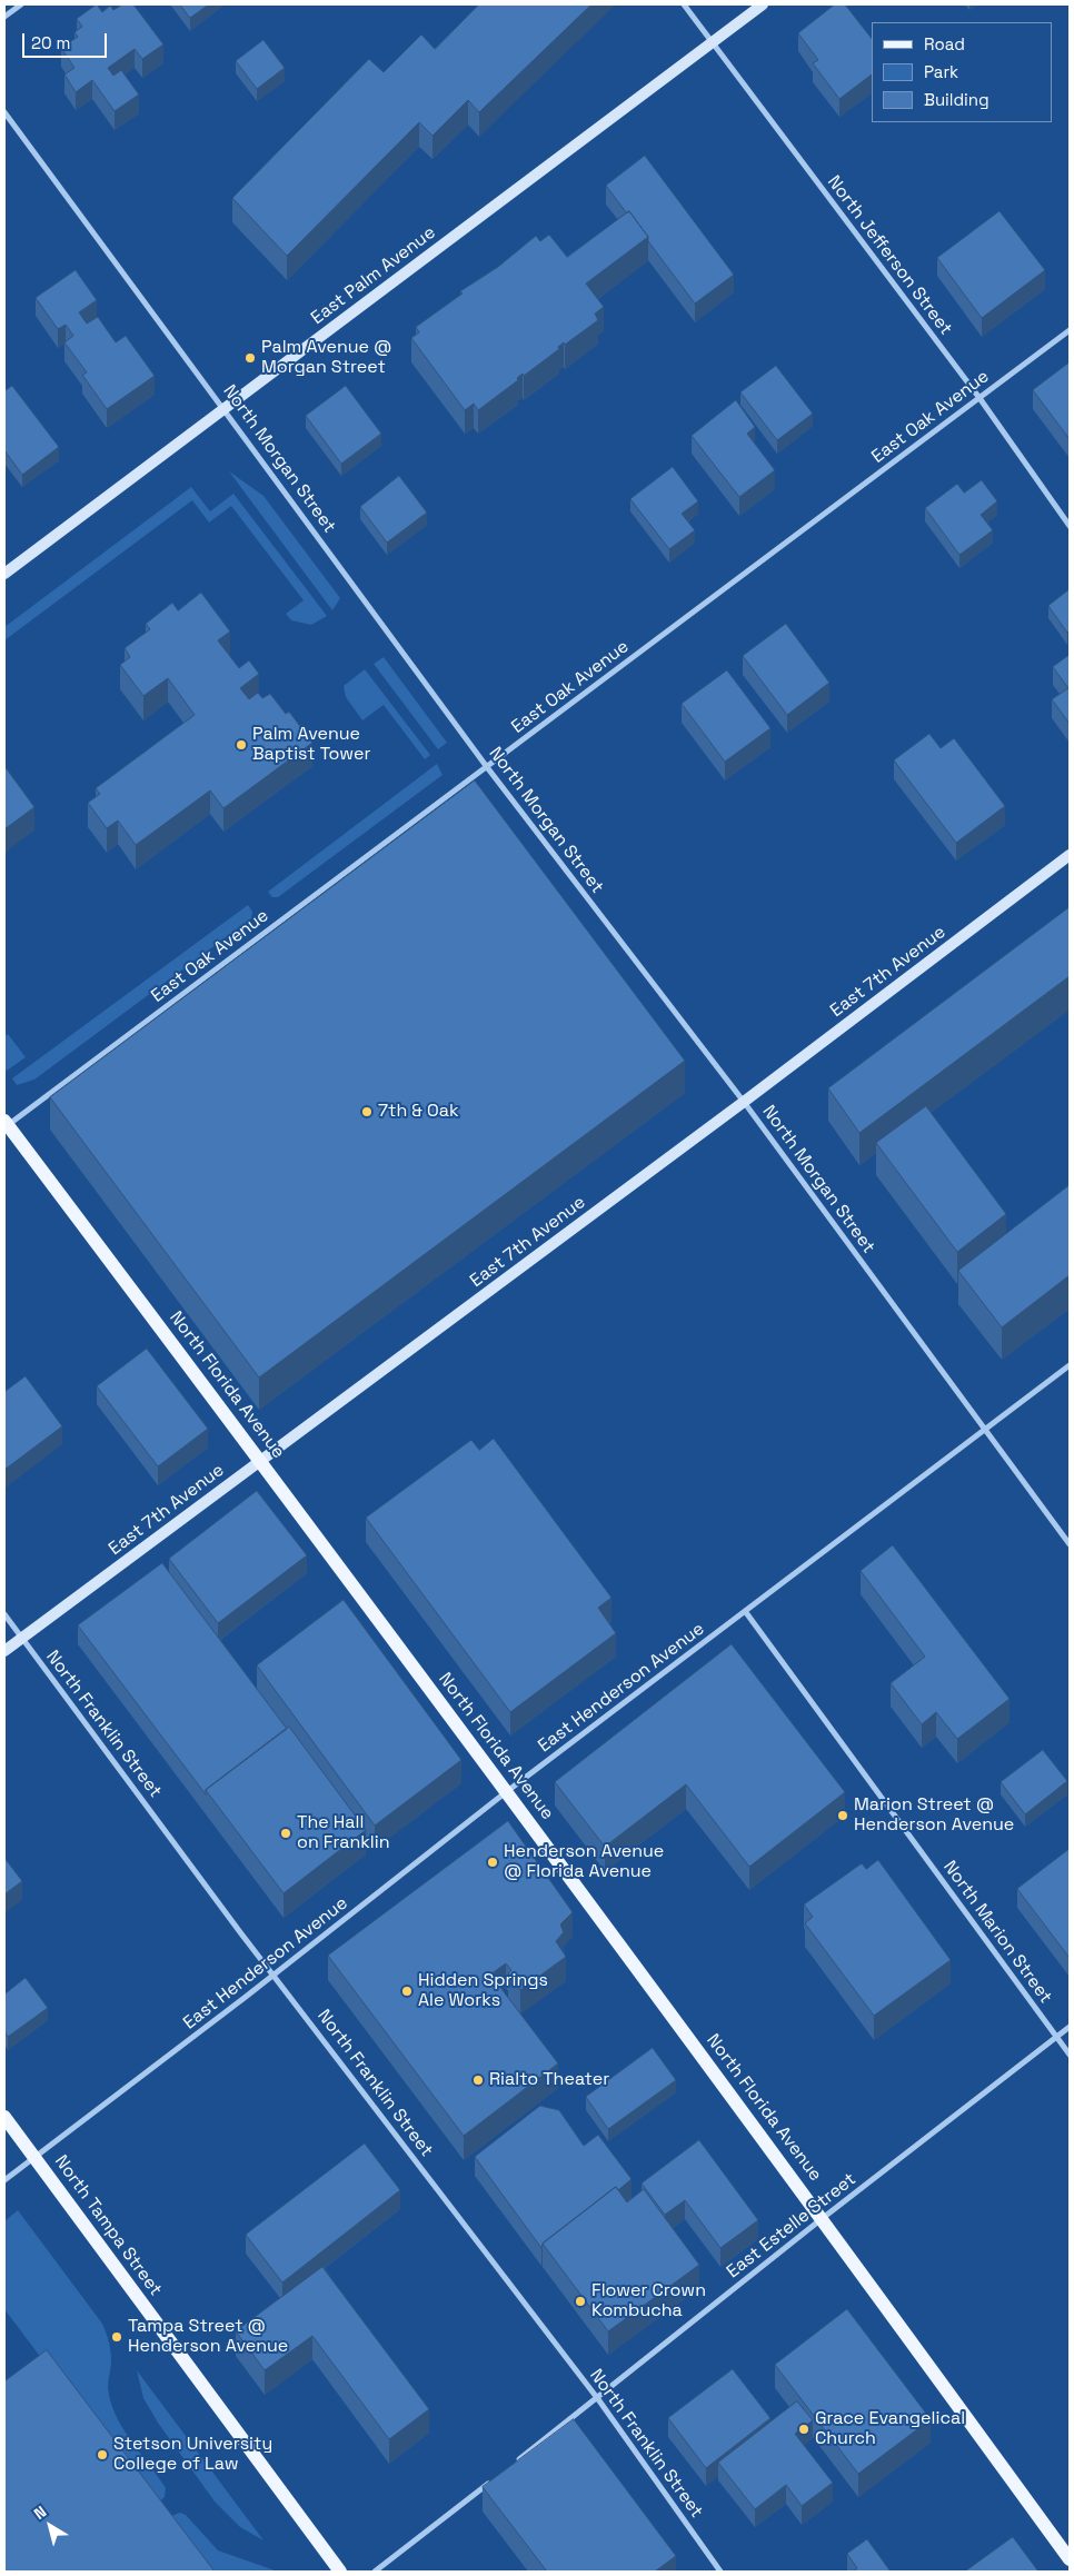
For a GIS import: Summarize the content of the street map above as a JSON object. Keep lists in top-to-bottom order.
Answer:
{
  "streets": {
    "main road": ["North Florida Avenue", "North Tampa Street"],
    "street": [
      "North Jefferson Street",
      "East Palm Avenue",
      "East Oak Avenue",
      "North Morgan Street",
      "East 7th Avenue",
      "East Henderson Avenue",
      "North Franklin Street",
      "North Marion Street",
      "East Estelle Street"
    ]
  },
  "crossings": [
    ["North Jefferson Street", "East Palm Avenue"],
    ["North Jefferson Street", "East Oak Avenue"],
    ["East Palm Avenue", "North Morgan Street"],
    ["East Oak Avenue", "North Morgan Street"],
    ["East Oak Avenue", "North Florida Avenue"],
    ["North Morgan Street", "East 7th Avenue"],
    ["North Morgan Street", "East Henderson Avenue"],
    ["East 7th Avenue", "North Florida Avenue"],
    ["East 7th Avenue", "North Franklin Street"],
    ["North Florida Avenue", "East Henderson Avenue"],
    ["North Florida Avenue", "East Estelle Street"],
    ["East Henderson Avenue", "North Franklin Street"],
    ["East Henderson Avenue", "North Marion Street"],
    ["East Henderson Avenue", "North Tampa Street"],
    ["North Franklin Street", "East Estelle Street"],
    ["North Marion Street", "East Estelle Street"]
  ],
  "places": [
    "Palm Avenue @ Morgan Street",
    "Palm Avenue Baptist Tower",
    "7th & Oak",
    "Marion Street @ Henderson Avenue",
    "The Hall on Franklin",
    "Henderson Avenue @ Florida Avenue",
    "Hidden Springs Ale Works",
    "Rialto Theater",
    "Flower Crown Kombucha",
    "Tampa Street @ Henderson Avenue",
    "Grace Evangelical Church",
    "Stetson University College of Law"
  ],
  "legend": ["Road", "Park", "Building"],
  "scale_bar": "20 m",
  "north": "top left"
}
